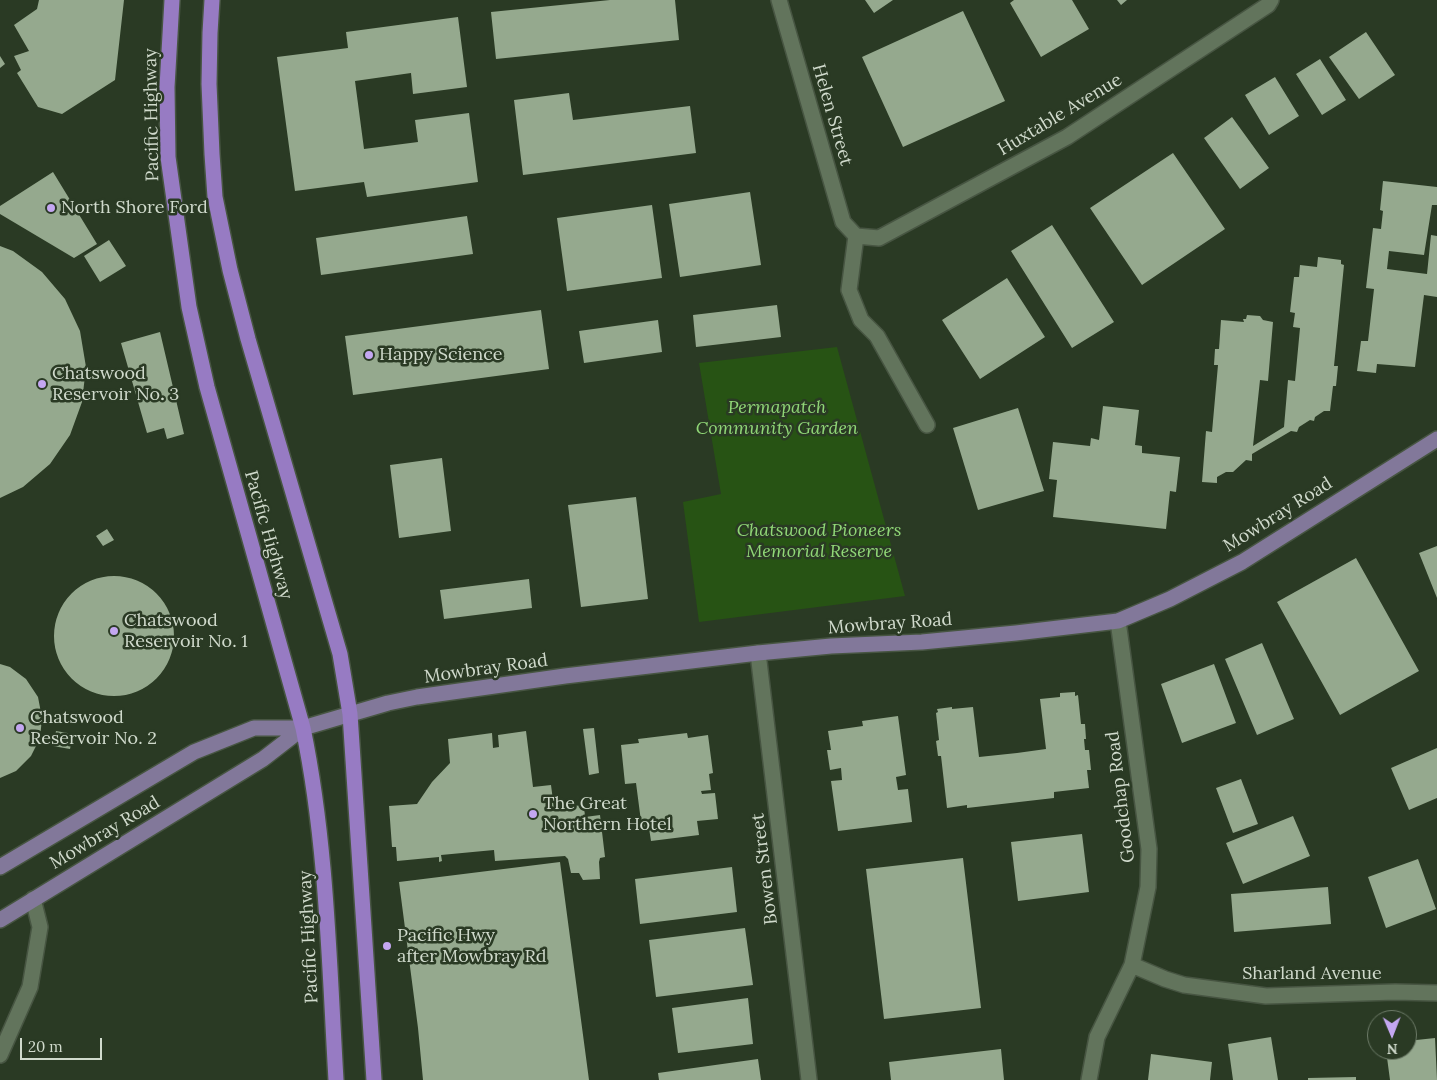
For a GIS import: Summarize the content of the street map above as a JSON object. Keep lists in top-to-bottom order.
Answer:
{
  "streets": {
    "highway": ["Pacific Highway"],
    "main road": ["Mowbray Road"],
    "street": [
      "Helen Street",
      "Huxtable Avenue",
      "Goodchap Road",
      "Bowen Street",
      "Sharland Avenue"
    ]
  },
  "crossings": [
    ["Pacific Highway", "Mowbray Road"],
    ["Helen Street", "Huxtable Avenue"],
    ["Mowbray Road", "Goodchap Road"],
    ["Mowbray Road", "Bowen Street"],
    ["Goodchap Road", "Sharland Avenue"]
  ],
  "parks": ["Permapatch Community Garden", "Chatswood Pioneers Memorial Reserve"],
  "places": [
    "North Shore Ford",
    "Happy Science",
    "Chatswood Reservoir No. 3",
    "Chatswood Reservoir No. 1",
    "Chatswood Reservoir No. 2",
    "The Great Northern Hotel",
    "Pacific Hwy after Mowbray Rd"
  ],
  "scale_bar": "20 m",
  "north": "bottom"
}
